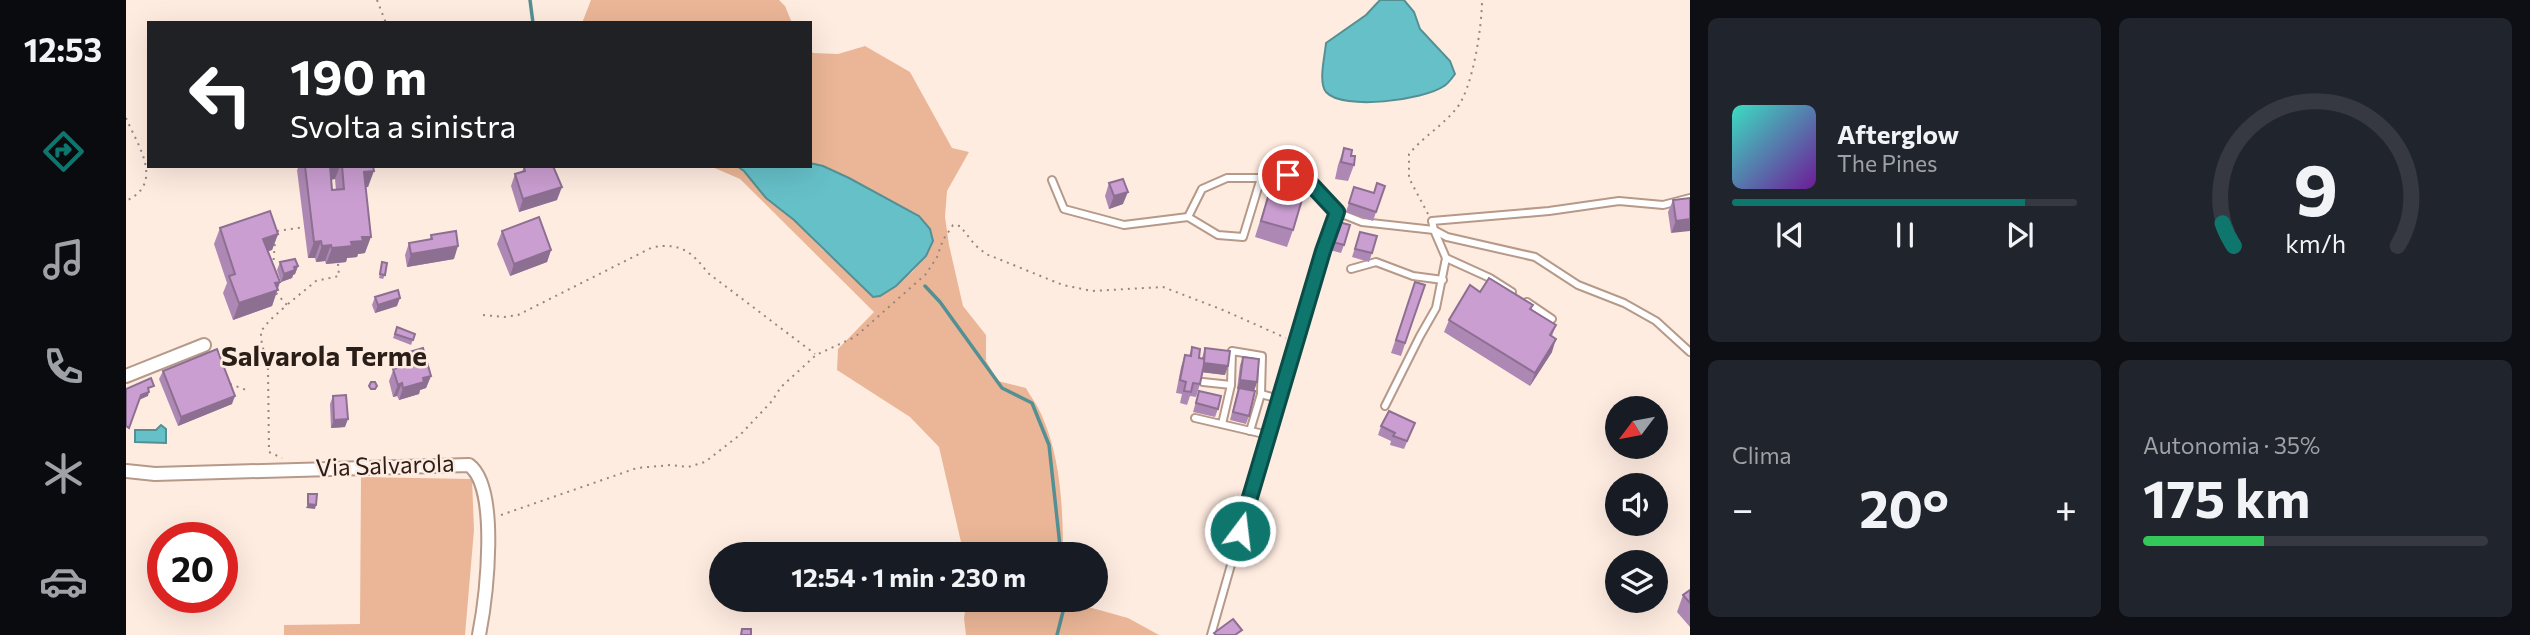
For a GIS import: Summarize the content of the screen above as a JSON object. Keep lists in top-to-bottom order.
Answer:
{
  "streets": {
    "street": ["Via Salvarola"]
  },
  "districts": ["Salvarola Terme"],
  "north": "bottom left",
  "page": {
    "tabs": "12:53",
    "turn": ["190 m", "Svolta a sinistra"],
    "song": ["Afterglow", "The Pines"],
    "tile": [
      "Clima",
      ["Autonomia · 35%", "175 km"]
    ],
    "heat": ["−", "20°", "+"],
    "limit": "20",
    "trip": "12:54 · 1 min · 230 m",
    "gauge": ["9", "km/h"]
  }
}
